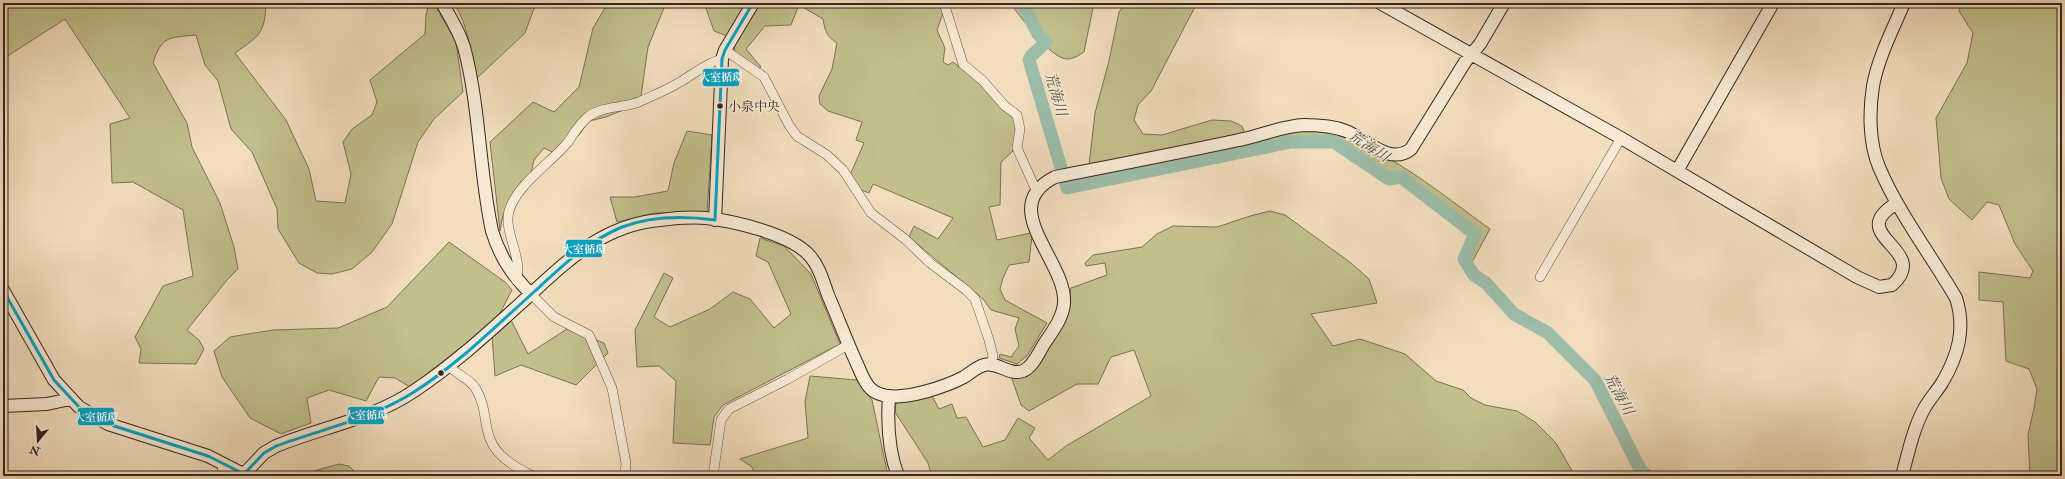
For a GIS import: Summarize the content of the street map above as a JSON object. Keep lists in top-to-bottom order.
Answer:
{
  "water": ["荒海川"],
  "places": ["小泉中央"],
  "lines": ["transit line 大室循環"],
  "north": "bottom"
}
